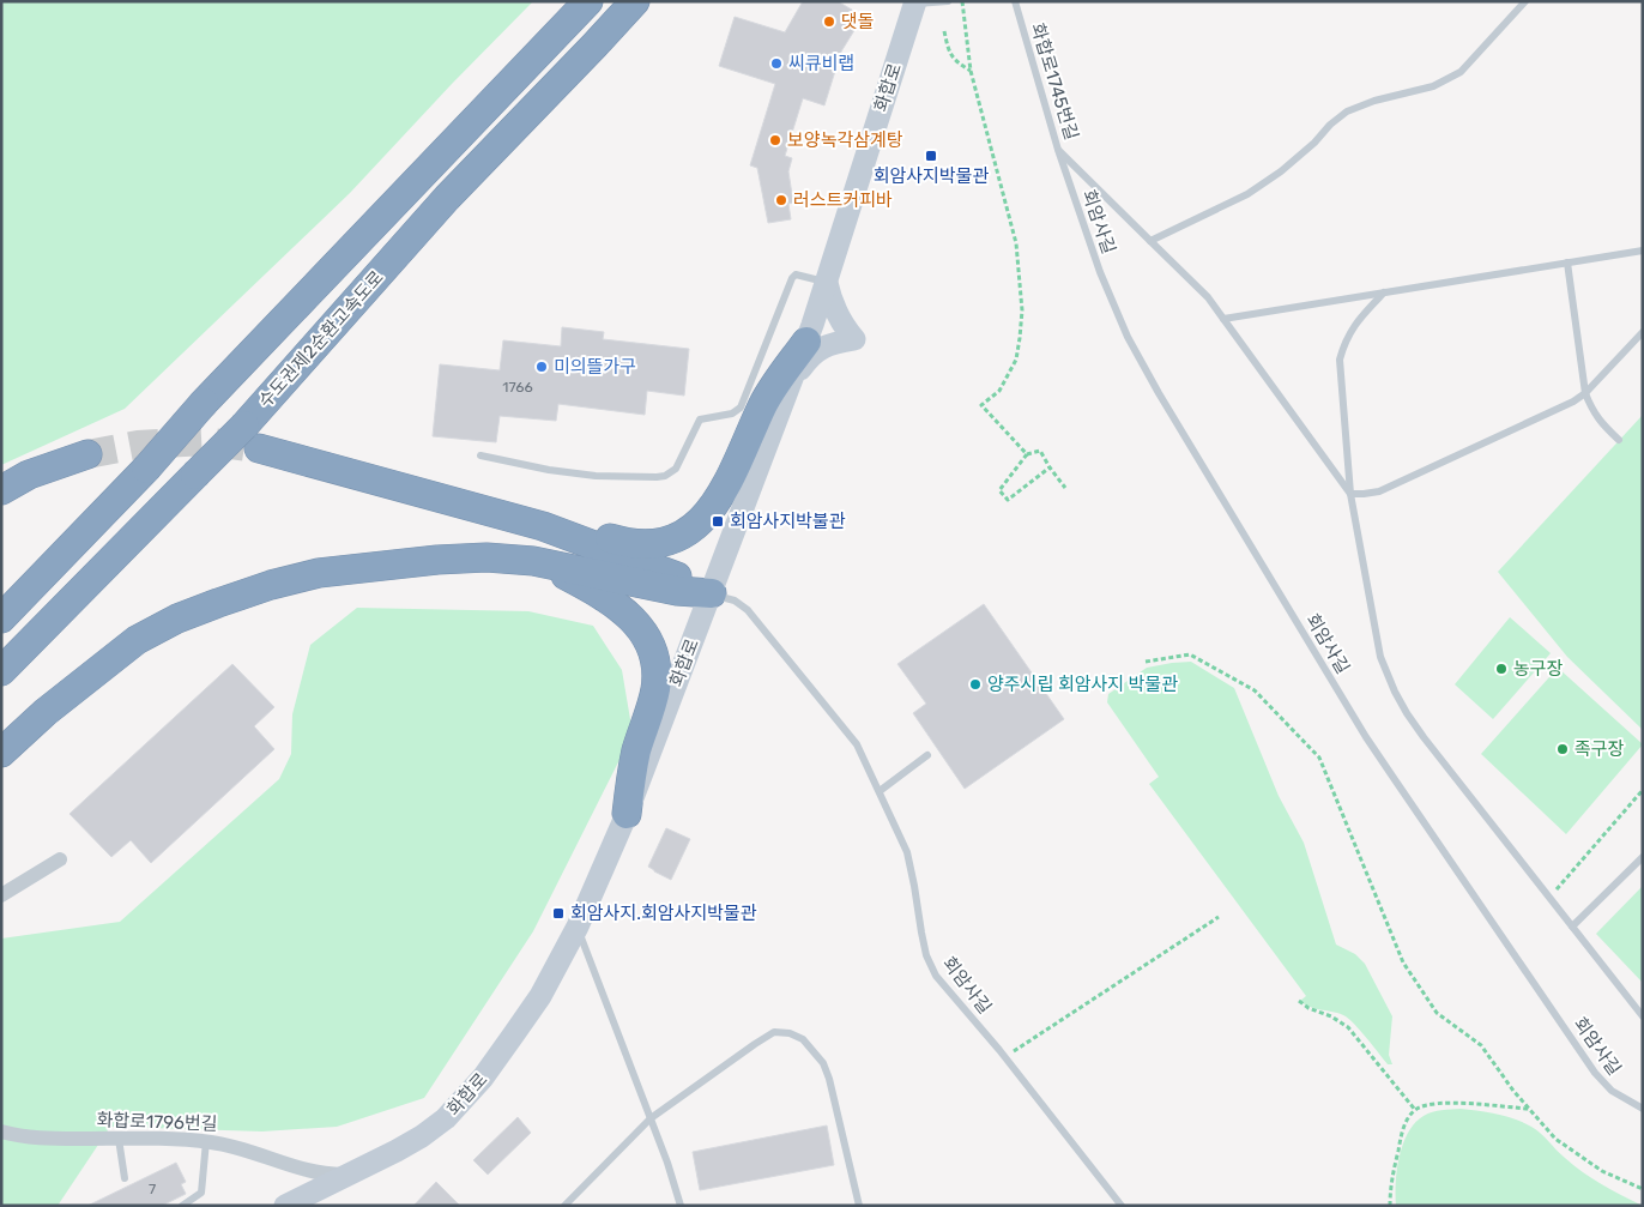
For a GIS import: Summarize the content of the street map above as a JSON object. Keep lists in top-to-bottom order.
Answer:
{
  "streets": {
    "highway": ["수도권제2순환고속도로"],
    "main road": ["화합로"],
    "street": ["화합로1796번길"],
    "lane": ["화합로1745번길", "회암사길"]
  },
  "crossings": [
    ["화합로1745번길", "회암사길"],
    ["화합로", "회암사길"],
    ["화합로", "화합로1796번길"]
  ],
  "places": {
    "other": [
      "댓돌",
      "씨큐비랩",
      "보양녹각삼계탕",
      "러스트커피바",
      "미의뜰가구",
      "농구장",
      "양주시립 회암사지 박물관",
      "족구장"
    ],
    "transit": ["회암사지박물관", "회암사지박불관", "회암사지.회암사지박물관"]
  },
  "house_numbers": ["1766", "7"]
}
